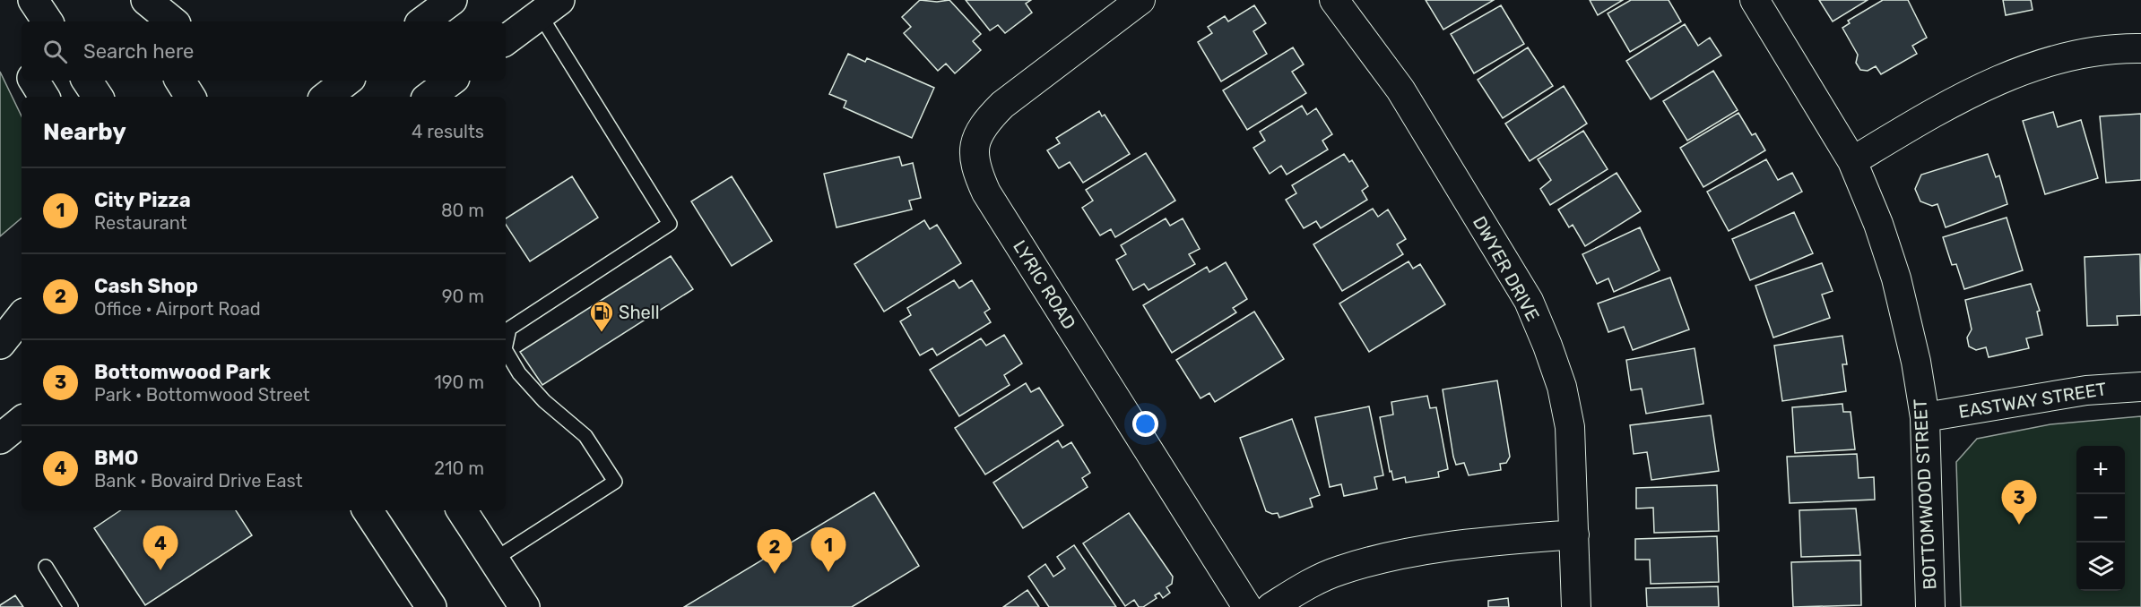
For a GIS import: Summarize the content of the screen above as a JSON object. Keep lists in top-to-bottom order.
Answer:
{
  "streets": {
    "street": [
      "DWYER DRIVE",
      "LYRIC ROAD",
      "EASTWAY STREET",
      "BOTTOMWOOD STREET"
    ]
  },
  "crossings": [
    ["EASTWAY STREET", "BOTTOMWOOD STREET"]
  ],
  "places": {
    "fuel station": ["Shell"]
  },
  "page": {
    "search": "Search here",
    "heading": ["Nearby", "4 results"],
    "list": [
      {
        "mark": "1",
        "name": "City Pizza",
        "note": "Restaurant",
        "value": "80 m"
      },
      {
        "mark": "2",
        "name": "Cash Shop",
        "note": "Office · Airport Road",
        "value": "90 m"
      },
      {
        "mark": "3",
        "name": "Bottomwood Park",
        "note": "Park · Bottomwood Street",
        "value": "190 m"
      },
      {
        "mark": "4",
        "name": "BMO",
        "note": "Bank · Bovaird Drive East",
        "value": "210 m"
      }
    ],
    "map_buttons": ["+", "−"],
    "pins": [
      "3",
      "4",
      "1",
      "2"
    ]
  }
}
